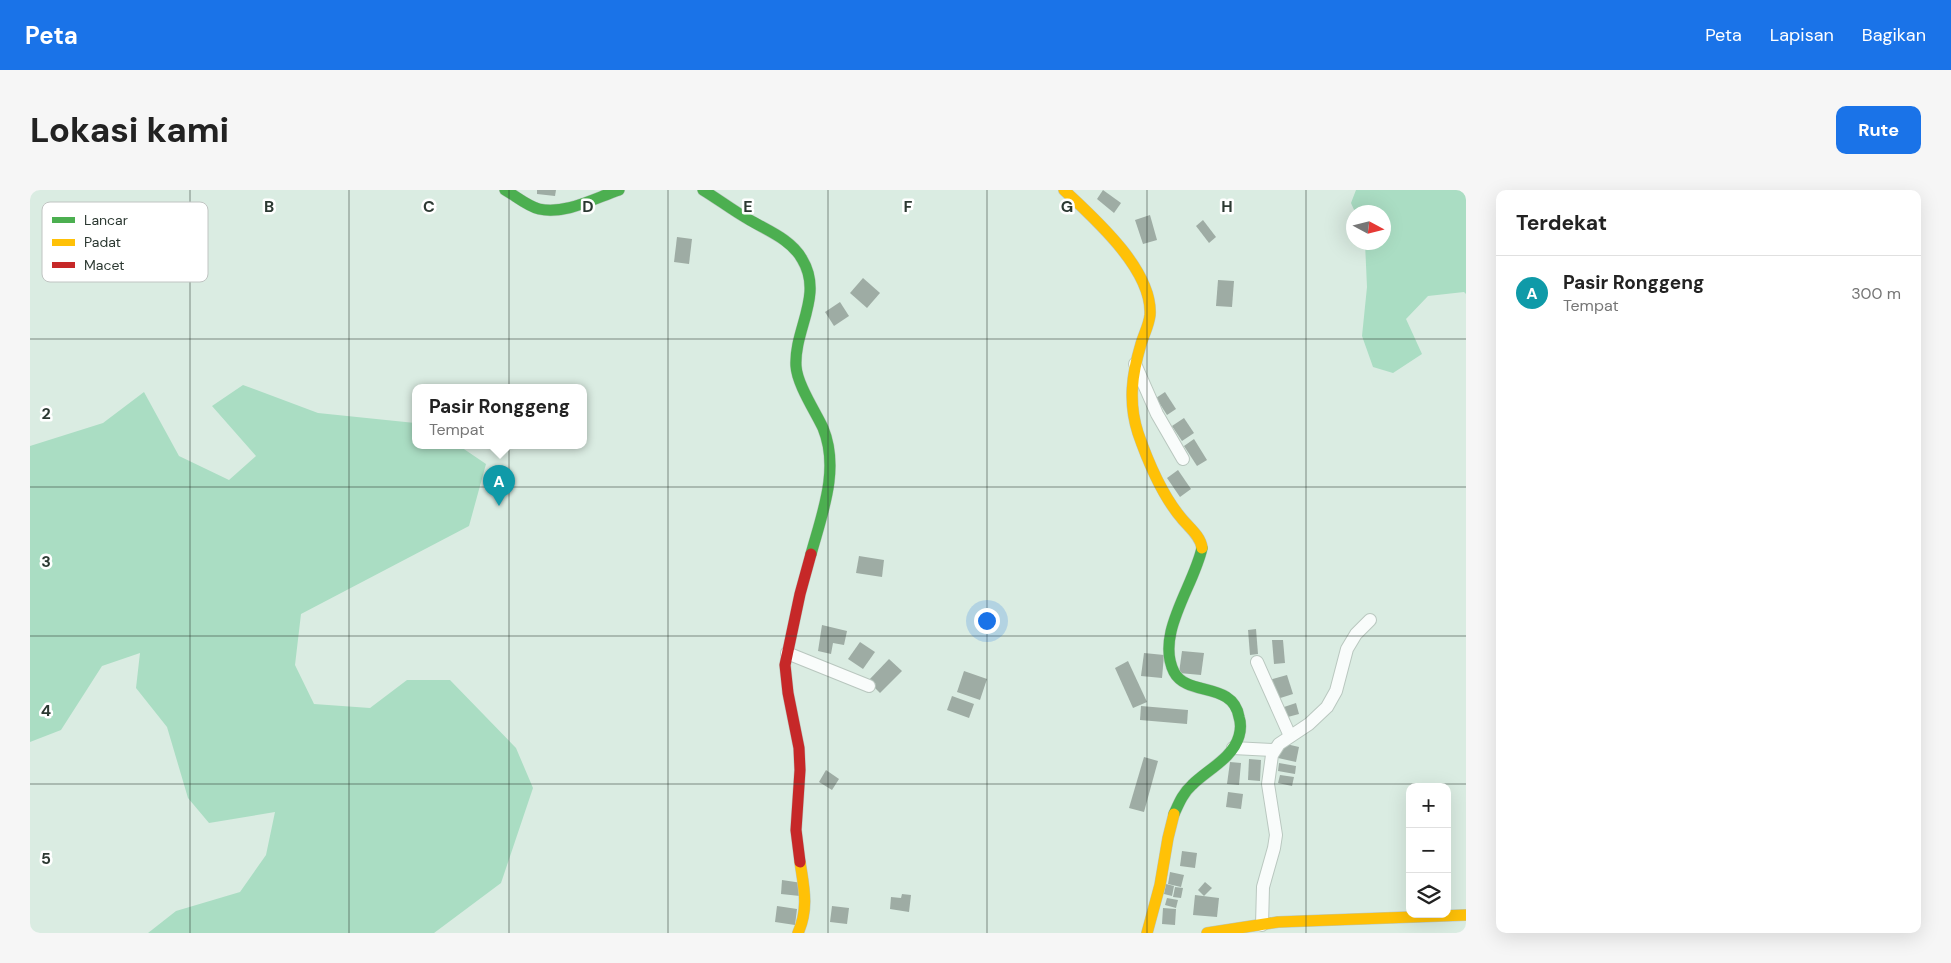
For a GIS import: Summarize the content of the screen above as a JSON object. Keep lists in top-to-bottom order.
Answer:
{
  "legend": ["Lancar", "Padat", "Macet"],
  "north": "right",
  "page": {
    "header": "Peta",
    "nav": ["Peta", "Lapisan", "Bagikan"],
    "buttons": "Rute",
    "title": "Lokasi kami",
    "heading": "Terdekat",
    "list": [
      {
        "mark": "A",
        "name": "Pasir Ronggeng",
        "note": "Tempat",
        "value": "300 m"
      }
    ],
    "popup": ["Pasir Ronggeng", "Tempat"],
    "pins": "A",
    "map_buttons": ["+", "−"]
  },
  "grid": {
    "columns": [
      "B",
      "C",
      "D",
      "E",
      "F",
      "G",
      "H"
    ],
    "rows": [
      "2",
      "3",
      "4",
      "5"
    ]
  }
}
